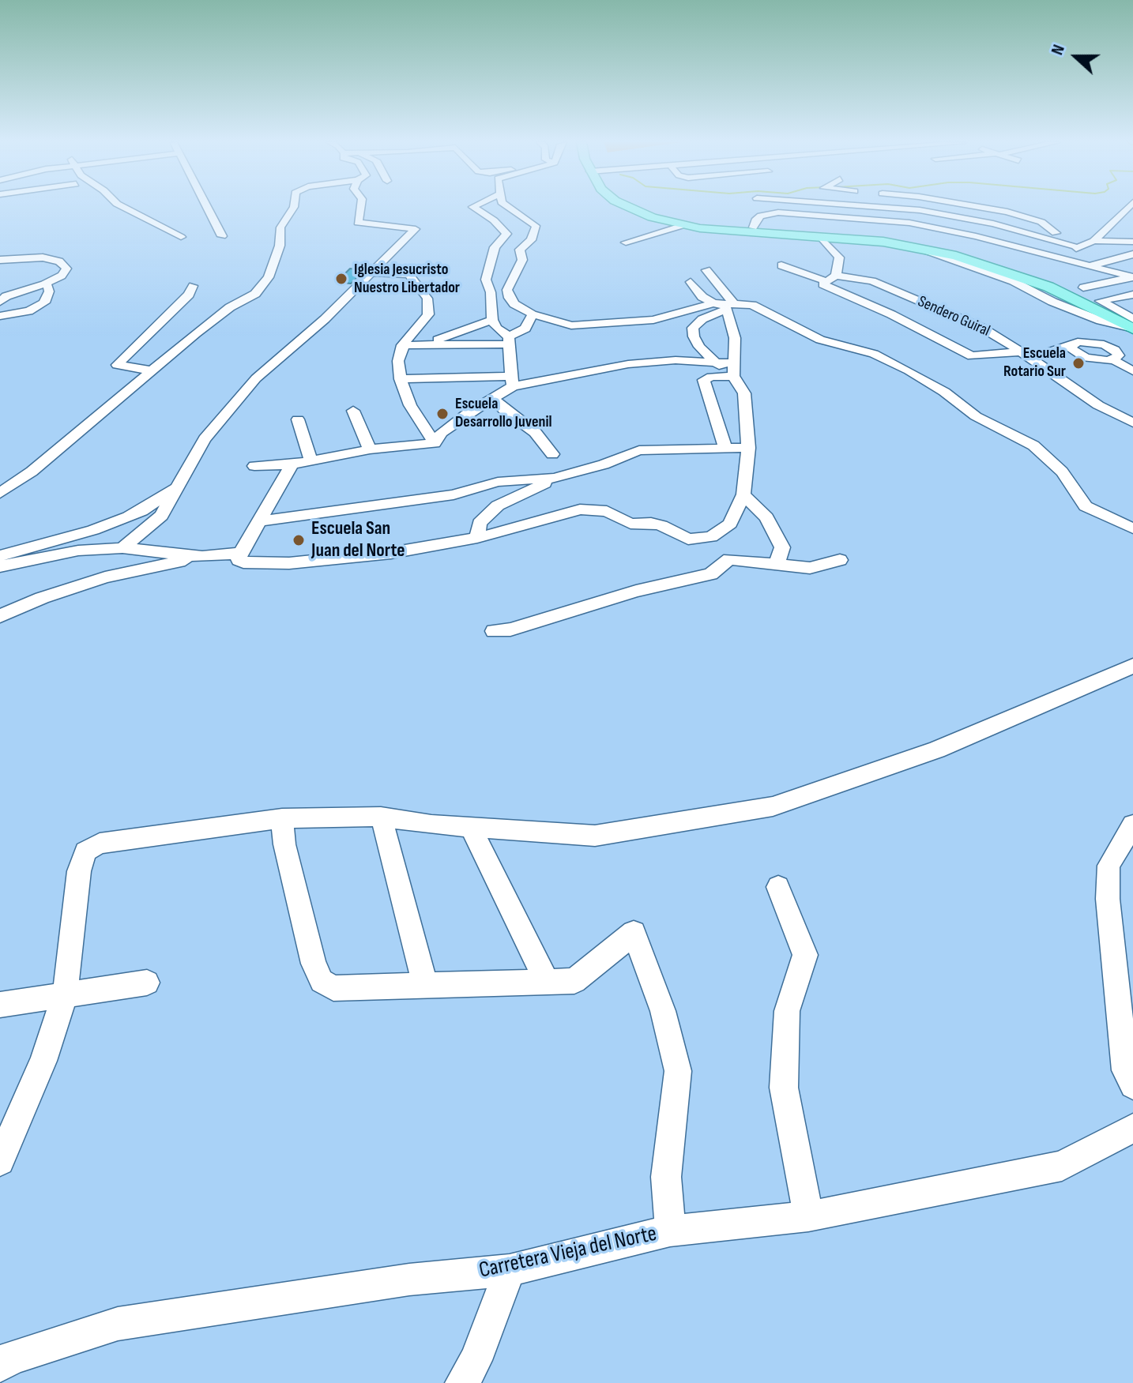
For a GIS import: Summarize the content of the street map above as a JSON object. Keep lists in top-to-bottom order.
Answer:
{
  "streets": {
    "street": ["Sendero Guiral", "Carretera Vieja del Norte"]
  },
  "places": [
    "Iglesia Jesucristo Nuestro Libertador",
    "Escuela Rotario Sur",
    "Escuela Desarrollo Juvenil",
    "Escuela San Juan del Norte"
  ],
  "north": "left"
}
